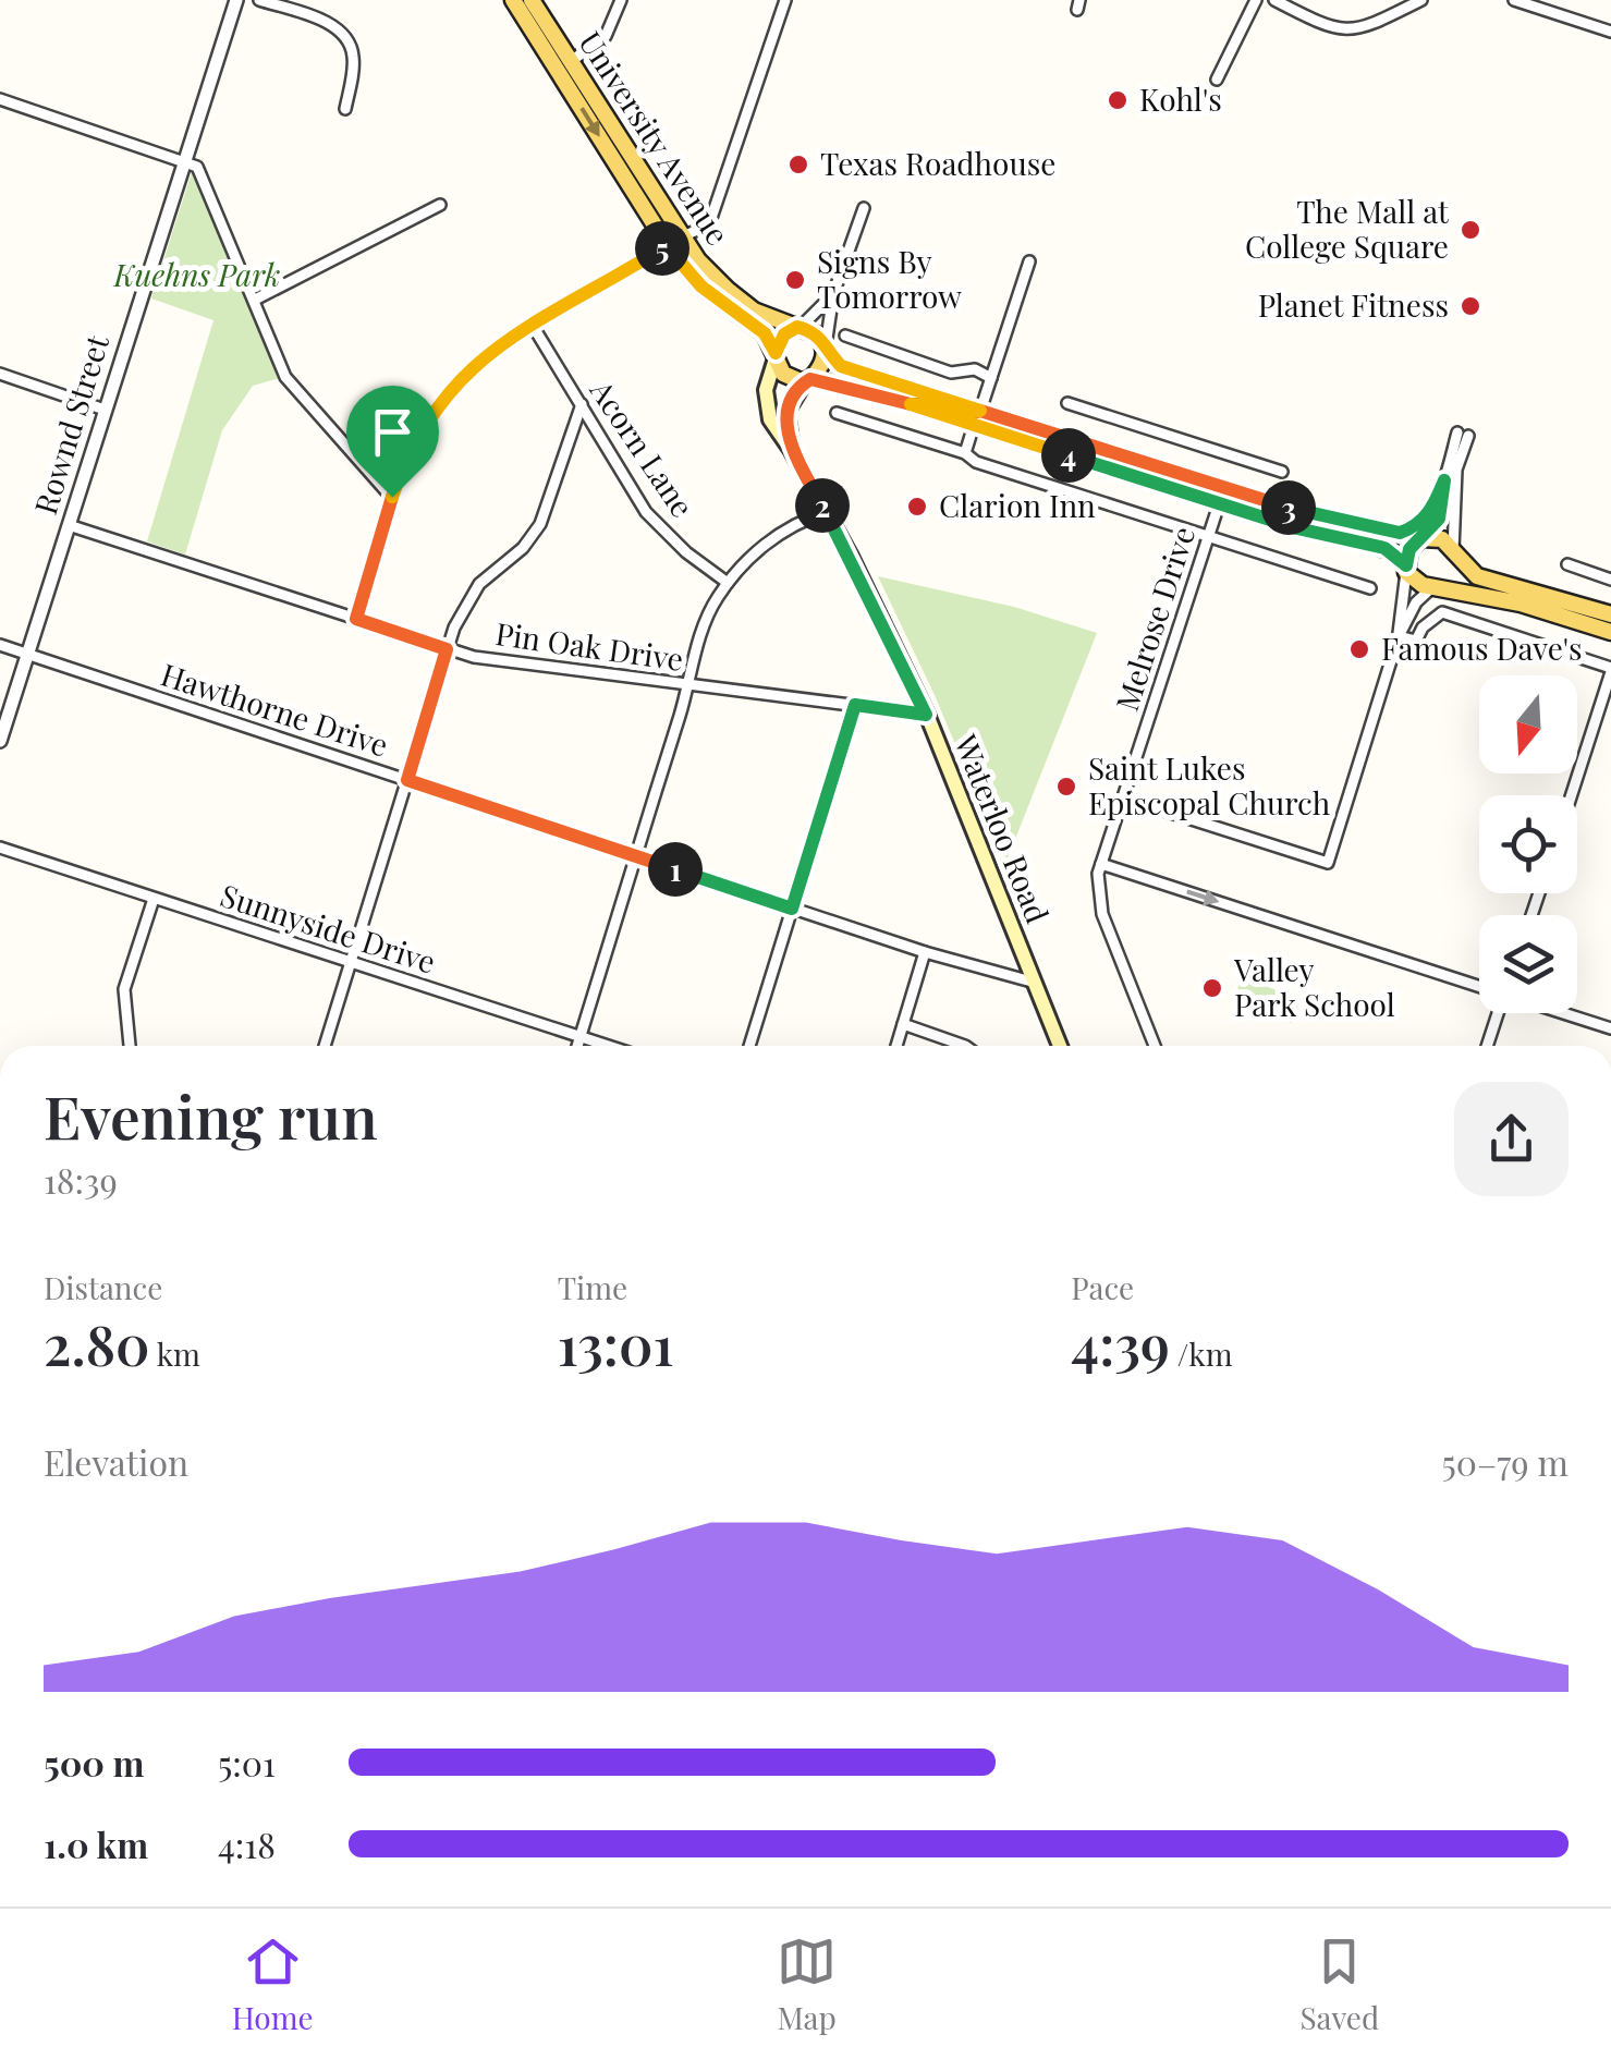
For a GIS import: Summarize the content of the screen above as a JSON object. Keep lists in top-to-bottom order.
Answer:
{
  "streets": {
    "main road": ["University Avenue", "Waterloo Road"],
    "street": [
      "Rownd Street",
      "Acorn Lane",
      "Melrose Drive",
      "Pin Oak Drive",
      "Hawthorne Drive",
      "Sunnyside Drive"
    ]
  },
  "crossings": [
    ["University Avenue", "Waterloo Road"],
    ["Rownd Street", "Pin Oak Drive"],
    ["Rownd Street", "Hawthorne Drive"],
    ["Pin Oak Drive", "Waterloo Road"],
    ["Hawthorne Drive", "Waterloo Road"]
  ],
  "parks": ["Kuehns Park"],
  "places": [
    "Kohl's",
    "Texas Roadhouse",
    "The Mall at College Square",
    "Signs By Tomorrow",
    "Planet Fitness",
    "Clarion Inn",
    "Famous Dave's",
    "Saint Lukes Episcopal Church",
    "Valley Park School"
  ],
  "north": "bottom",
  "page": {
    "pins": [
      "5",
      "4",
      "2",
      "3",
      "1"
    ],
    "heading": ["Evening run", "18:39"],
    "stats": [
      ["Distance", "2.80 km"],
      ["Time", "13:01"],
      ["Pace", "4:39 /km"]
    ],
    "chart": ["Elevation", "50–79 m"],
    "list": [
      {
        "name": "500 m",
        "note": "5:01"
      },
      {
        "name": "1.0 km",
        "note": "4:18"
      }
    ],
    "tabs": ["Home", "Map", "Saved"]
  }
}
